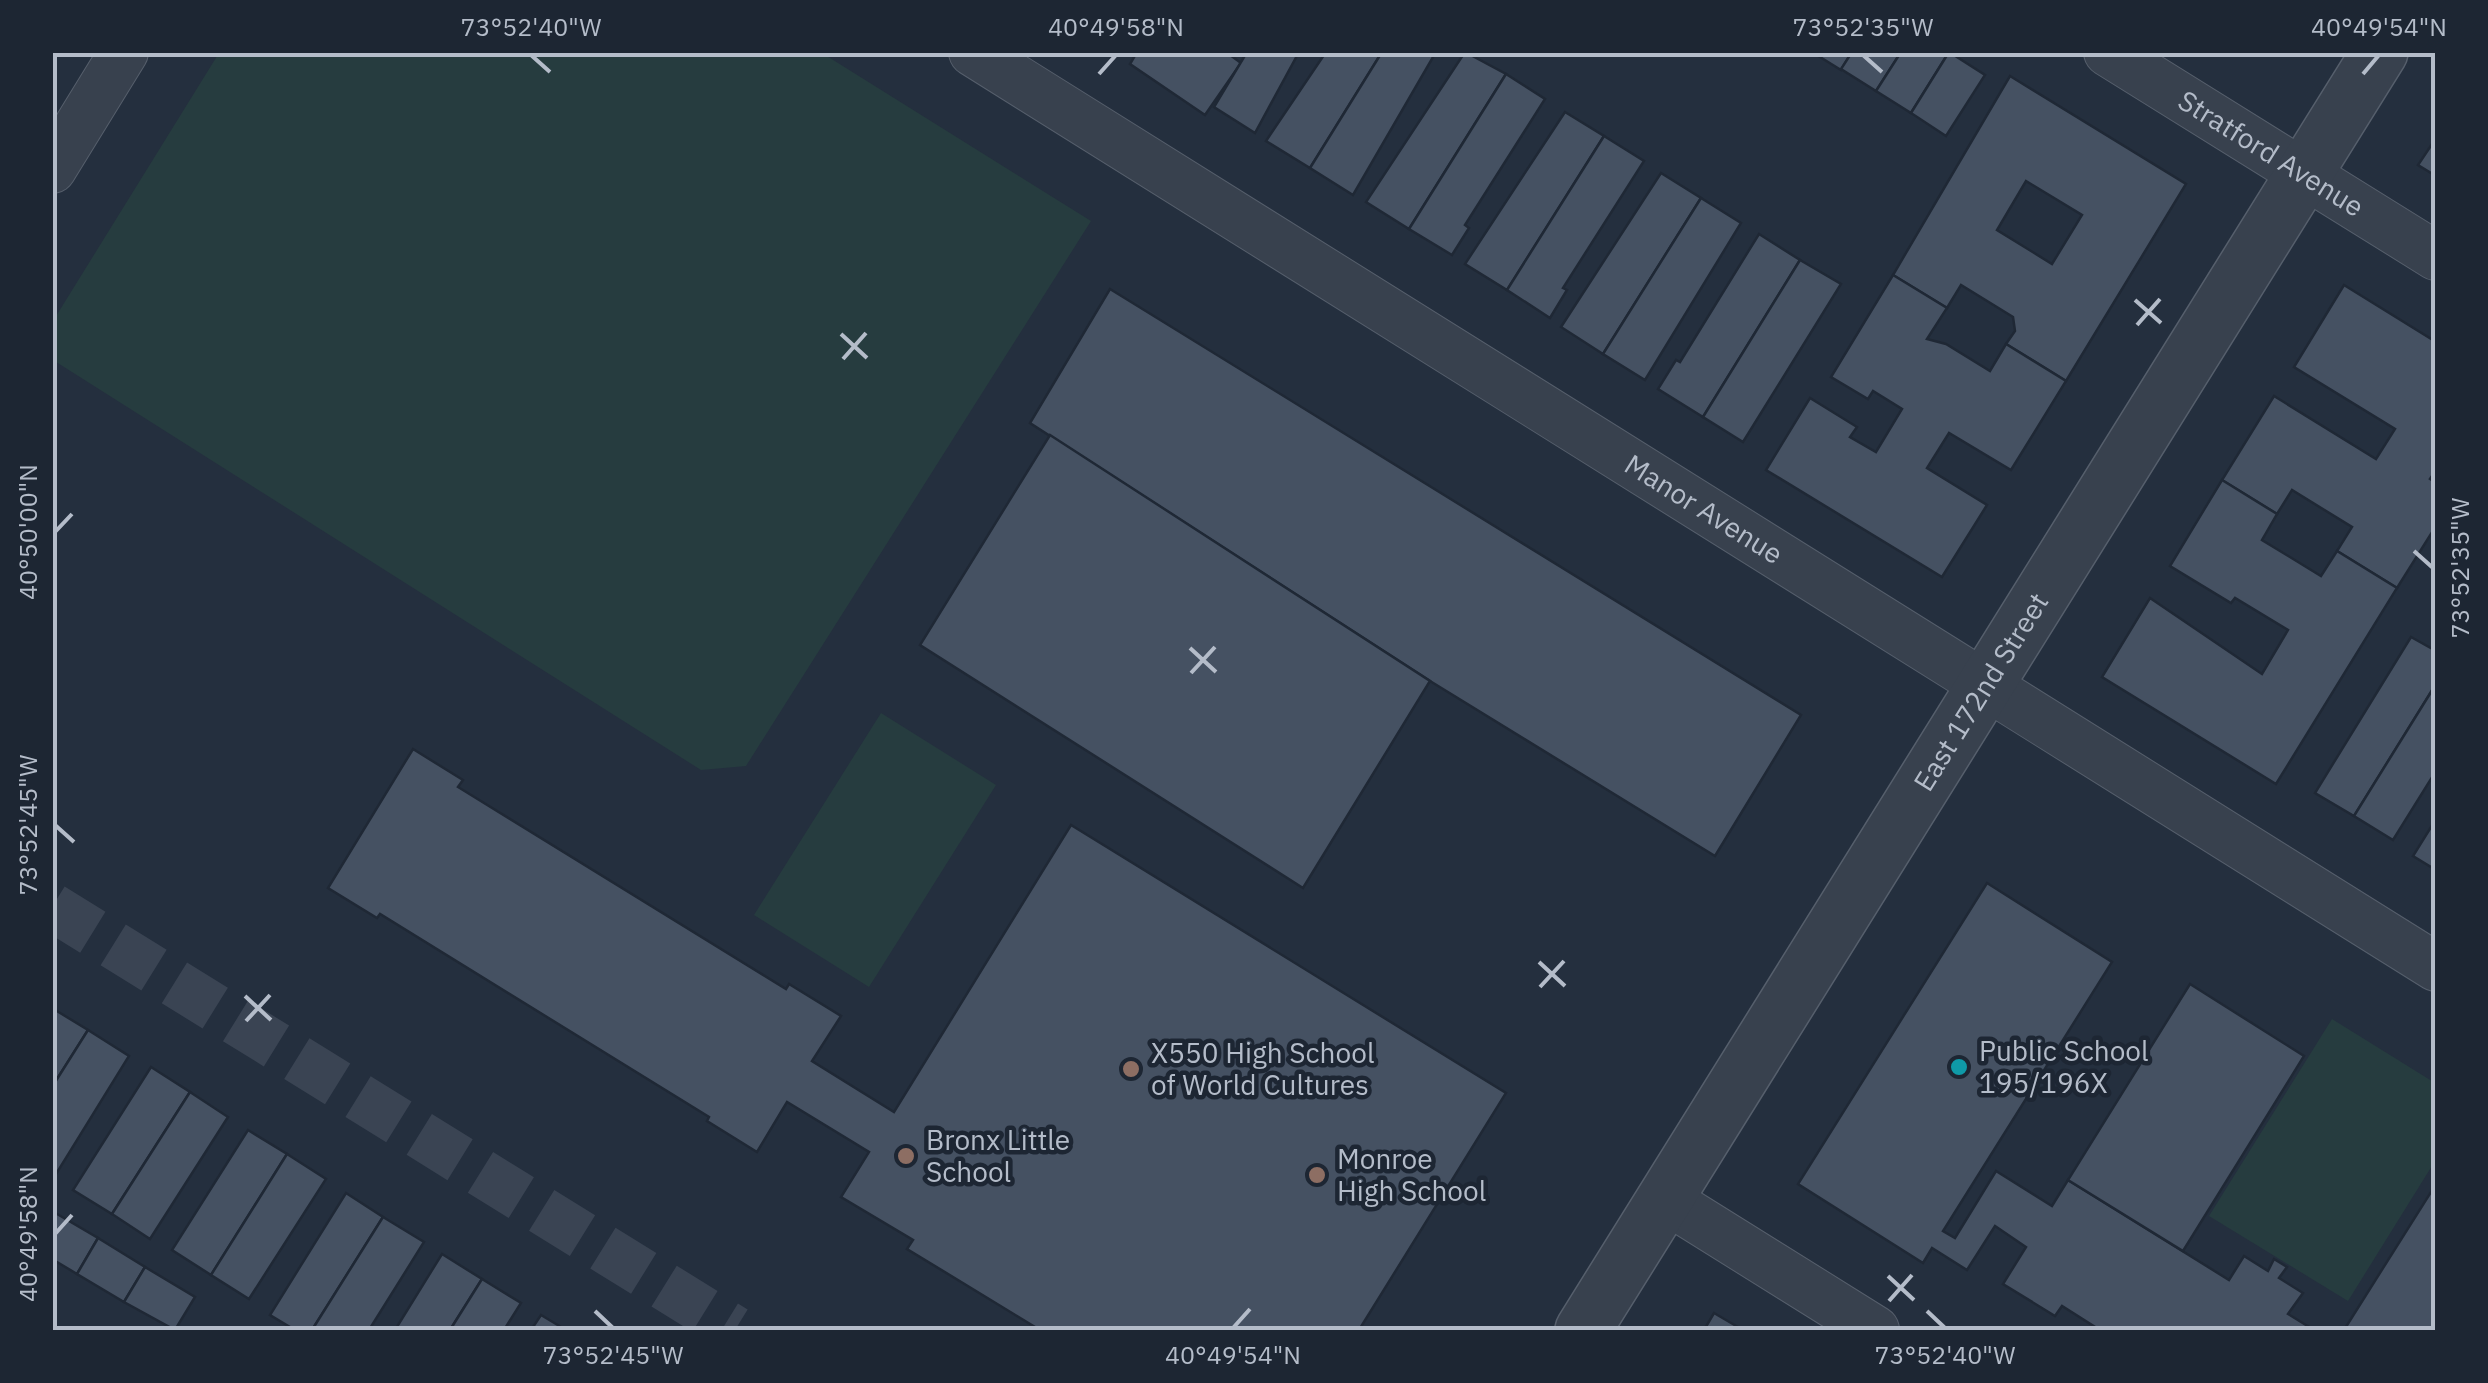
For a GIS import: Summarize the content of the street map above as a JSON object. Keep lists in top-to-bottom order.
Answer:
{
  "streets": {
    "street": ["Stratford Avenue", "Manor Avenue", "East 172nd Street"]
  },
  "crossings": [
    ["Stratford Avenue", "East 172nd Street"],
    ["Manor Avenue", "East 172nd Street"]
  ],
  "places": [
    "Public School 195/196X",
    "X550 High School of World Cultures",
    "Bronx Little School",
    "Monroe High School"
  ],
  "coordinates": [
    "73°52'40\"W",
    "40°49'58\"N",
    "73°52'35\"W",
    "40°49'54\"N",
    "40°50'00\"N",
    "73°52'45\"W"
  ]
}
